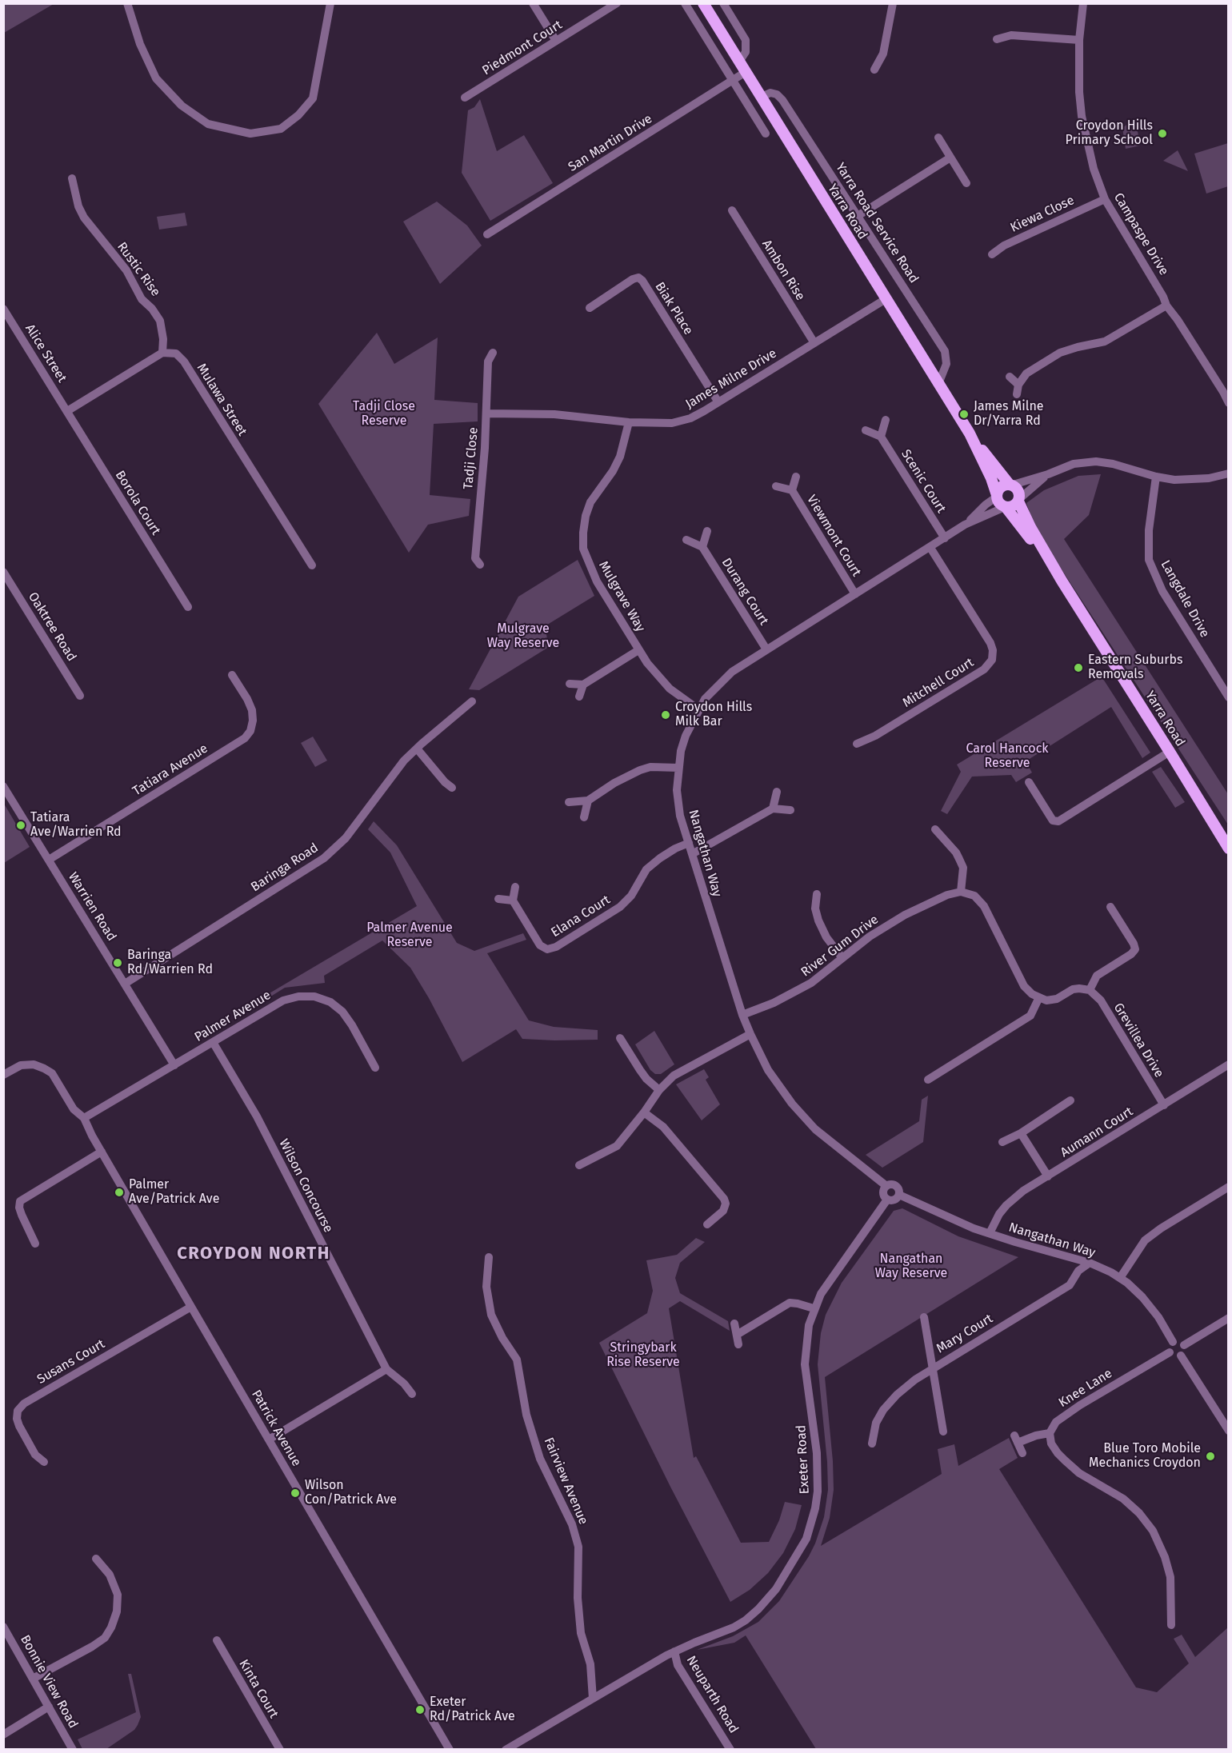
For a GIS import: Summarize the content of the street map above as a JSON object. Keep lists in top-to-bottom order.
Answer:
{
  "streets": {
    "main road": ["Yarra Road"],
    "street": [
      "Piedmont Court",
      "San Martin Drive",
      "Kiewa Close",
      "Yarra Road Service Road",
      "Campaspe Drive",
      "Rustic Rise",
      "Ambon Rise",
      "Biak Place",
      "Alice Street",
      "James Milne Drive",
      "Mulawa Street",
      "Tadji Close",
      "Scenic Court",
      "Borola Court",
      "Viewmont Court",
      "Durang Court",
      "Mulgrave Way",
      "Langdale Drive",
      "Oaktree Road",
      "Mitchell Court",
      "Tatiara Avenue",
      "Nangathan Way",
      "Baringa Road",
      "Warrien Road",
      "Elana Court",
      "River Gum Drive",
      "Palmer Avenue",
      "Grevillea Drive",
      "Aumann Court",
      "Wilson Concourse",
      "Mary Court",
      "Susans Court",
      "Knee Lane",
      "Patrick Avenue",
      "Exeter Road",
      "Fairview Avenue",
      "Bonnie View Road",
      "Kinta Court",
      "Neuparth Road"
    ]
  },
  "crossings": [
    ["San Martin Drive", "Yarra Road"],
    ["Yarra Road", "Yarra Road Service Road"],
    ["Yarra Road", "James Milne Drive"],
    ["Yarra Road", "Nangathan Way"],
    ["Kiewa Close", "Campaspe Drive"],
    ["Rustic Rise", "Mulawa Street"],
    ["Ambon Rise", "James Milne Drive"],
    ["Biak Place", "James Milne Drive"],
    ["Alice Street", "Borola Court"],
    ["James Milne Drive", "Tadji Close"],
    ["James Milne Drive", "Mulgrave Way"],
    ["Scenic Court", "Nangathan Way"],
    ["Viewmont Court", "Nangathan Way"],
    ["Durang Court", "Nangathan Way"],
    ["Mulgrave Way", "Nangathan Way"],
    ["Mitchell Court", "Nangathan Way"],
    ["Tatiara Avenue", "Warrien Road"],
    ["Nangathan Way", "Elana Court"],
    ["Nangathan Way", "River Gum Drive"],
    ["Nangathan Way", "Aumann Court"],
    ["Nangathan Way", "Mary Court"],
    ["Nangathan Way", "Knee Lane"],
    ["Nangathan Way", "Exeter Road"],
    ["Baringa Road", "Warrien Road"],
    ["Warrien Road", "Palmer Avenue"],
    ["Palmer Avenue", "Wilson Concourse"],
    ["Palmer Avenue", "Patrick Avenue"],
    ["Grevillea Drive", "Aumann Court"],
    ["Susans Court", "Patrick Avenue"],
    ["Exeter Road", "Fairview Avenue"],
    ["Exeter Road", "Neuparth Road"]
  ],
  "districts": ["CROYDON NORTH"],
  "parks": [
    "Tadji Close Reserve",
    "Mulgrave Way Reserve",
    "Carol Hancock Reserve",
    "Palmer Avenue Reserve",
    "Nangathan Way Reserve",
    "Stringybark Rise Reserve"
  ],
  "places": [
    "Croydon Hills Primary School",
    "James Milne Dr/Yarra Rd",
    "Eastern Suburbs Removals",
    "Croydon Hills Milk Bar",
    "Tatiara Ave/Warrien Rd",
    "Baringa Rd/Warrien Rd",
    "Palmer Ave/Patrick Ave",
    "Blue Toro Mobile Mechanics Croydon",
    "Wilson Con/Patrick Ave",
    "Exeter Rd/Patrick Ave"
  ]
}
